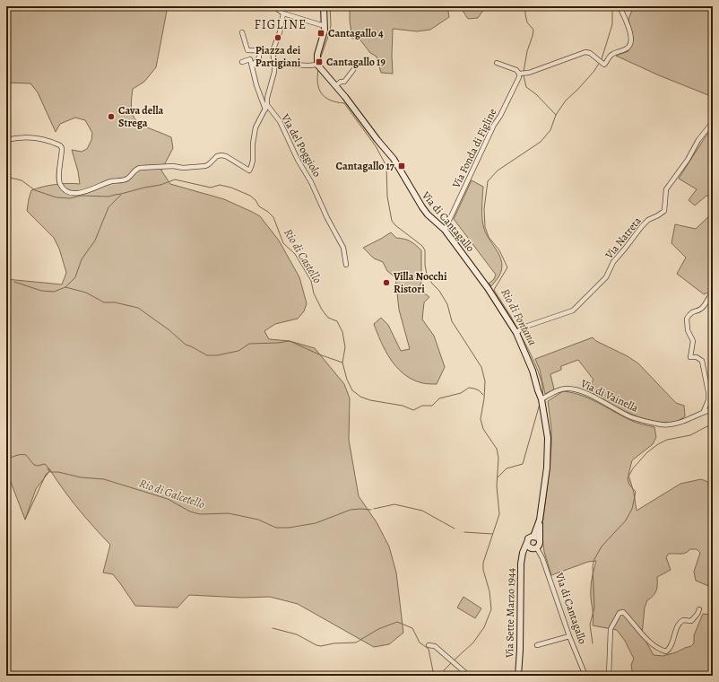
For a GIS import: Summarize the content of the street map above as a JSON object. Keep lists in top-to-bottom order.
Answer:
{
  "streets": {
    "street": [
      "Via del Poggiolo",
      "Via Fonda di Figline",
      "Via di Cantagallo",
      "Via Natreta",
      "Via di Vainella",
      "Via Sette Marzo 1944"
    ]
  },
  "crossings": [
    ["Via Fonda di Figline", "Via di Cantagallo"],
    ["Via di Cantagallo", "Via Natreta"],
    ["Via di Cantagallo", "Via di Vainella"],
    ["Via di Cantagallo", "Via Sette Marzo 1944"]
  ],
  "districts": ["FIGLINE"],
  "water": ["Rio di Castello", "Rio di Fontana", "Rio di Galcetello"],
  "places": {
    "transit": ["Cantagallo 4", "Cantagallo 19", "Cantagallo 17"],
    "other": ["Piazza dei Partigiani", "Cava della Strega", "Villa Nocchi Ristori"]
  }
}
